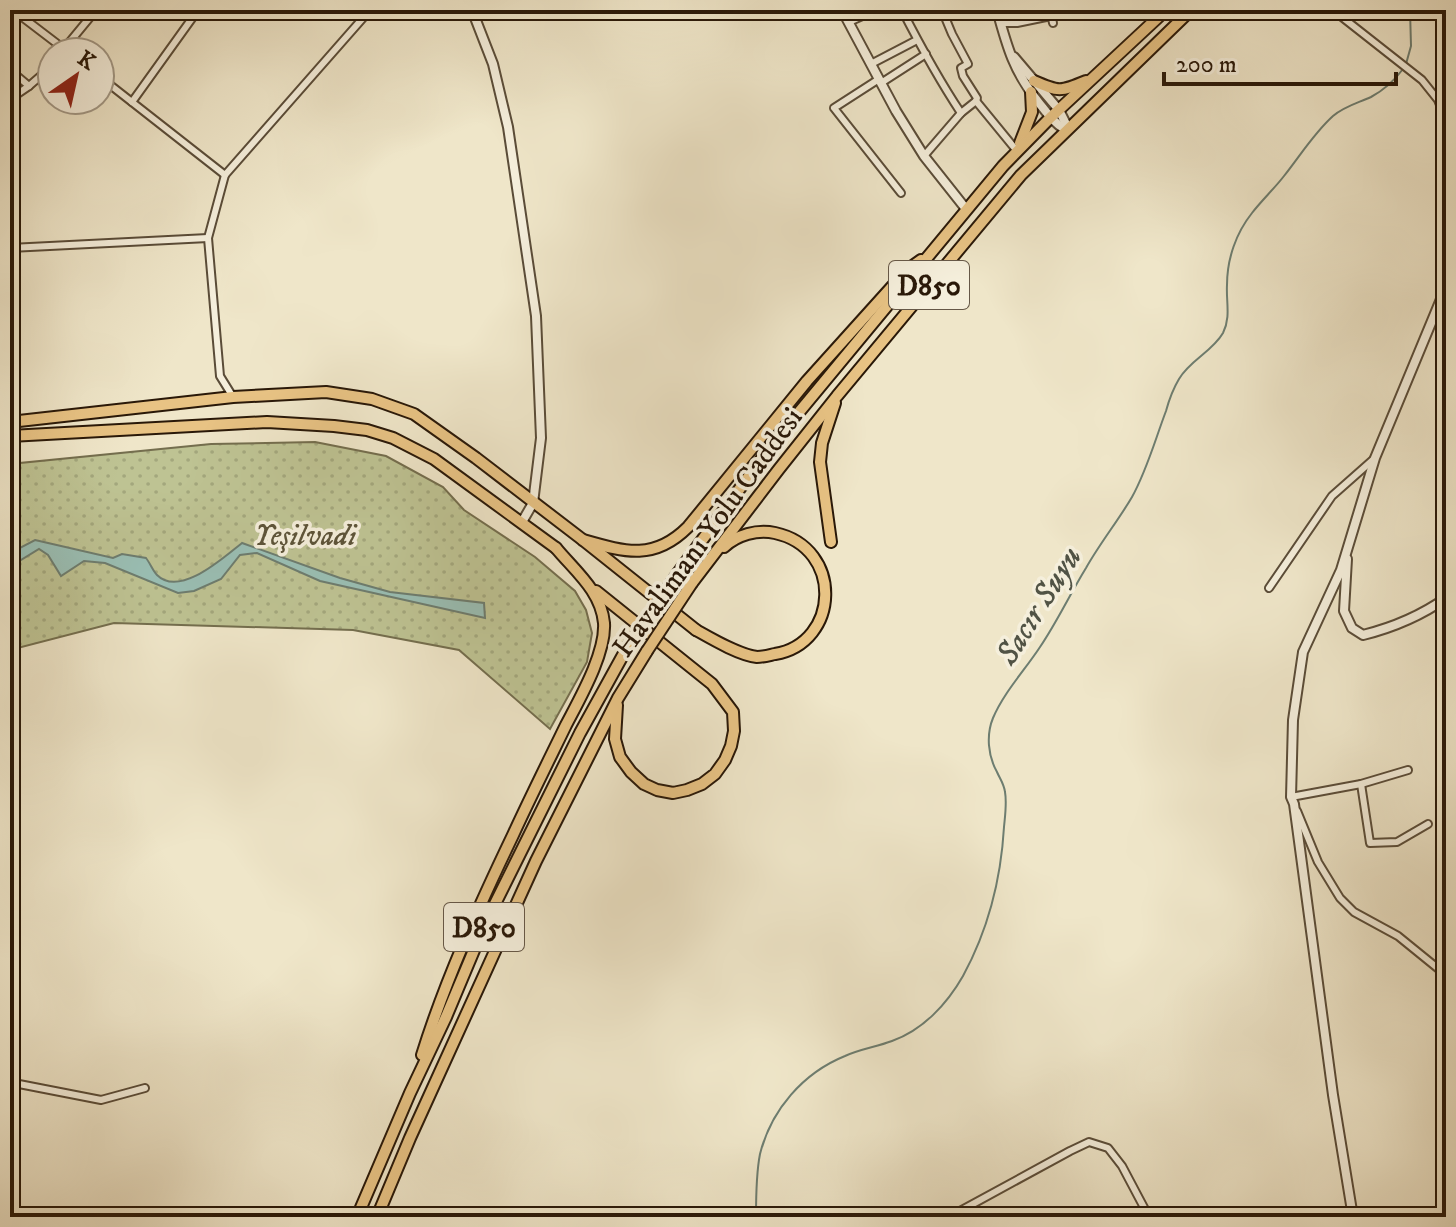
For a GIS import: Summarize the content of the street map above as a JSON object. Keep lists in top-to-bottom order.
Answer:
{
  "streets": {
    "main road": ["D850", "Havalimanı Yolu Caddesi"]
  },
  "water": ["Sacır Suyu"],
  "parks": ["Yeşilvadi"],
  "scale_bar": "200 m",
  "north": "top right"
}
